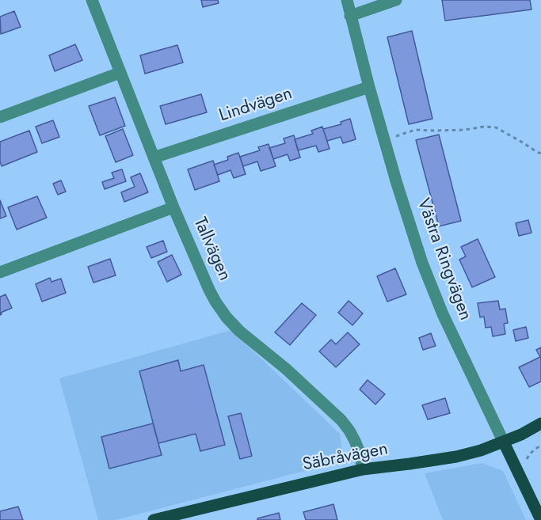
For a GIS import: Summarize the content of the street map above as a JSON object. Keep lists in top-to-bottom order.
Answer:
{
  "streets": {
    "main road": ["Västra Ringvägen", "Säbråvägen"],
    "street": ["Lindvägen", "Tallvägen"]
  },
  "crossings": [
    ["Lindvägen", "Tallvägen"],
    ["Lindvägen", "Västra Ringvägen"],
    ["Tallvägen", "Säbråvägen"],
    ["Västra Ringvägen", "Säbråvägen"]
  ]
}
